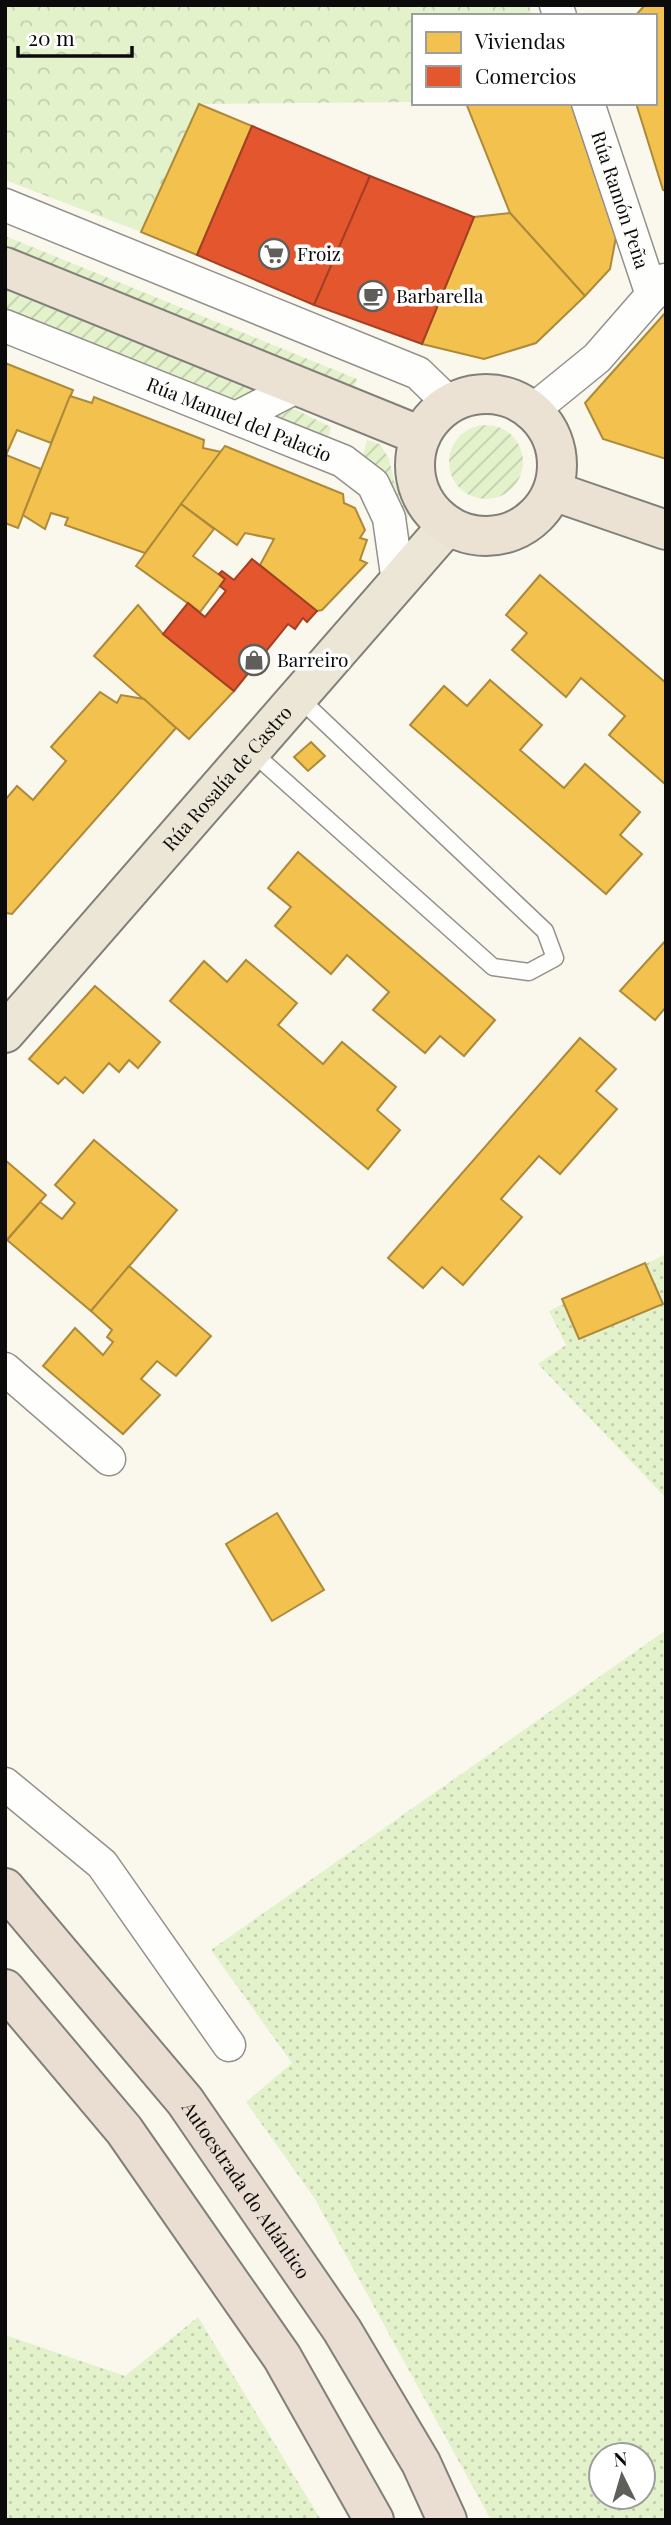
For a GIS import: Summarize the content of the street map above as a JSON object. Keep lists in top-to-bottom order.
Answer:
{
  "streets": {
    "highway": ["Autoestrada do Atlántico"],
    "main road": ["Rúa Rosalía de Castro"],
    "street": ["Rúa Ramón Peña", "Rúa Manuel del Palacio"]
  },
  "crossings": [
    ["Rúa Manuel del Palacio", "Rúa Rosalía de Castro"]
  ],
  "places": {
    "supermarket": ["Froiz"],
    "cafe": ["Barbarella"],
    "shop": ["Barreiro"]
  },
  "legend": ["Viviendas", "Comercios"],
  "scale_bar": "20 m",
  "north": "top"
}
